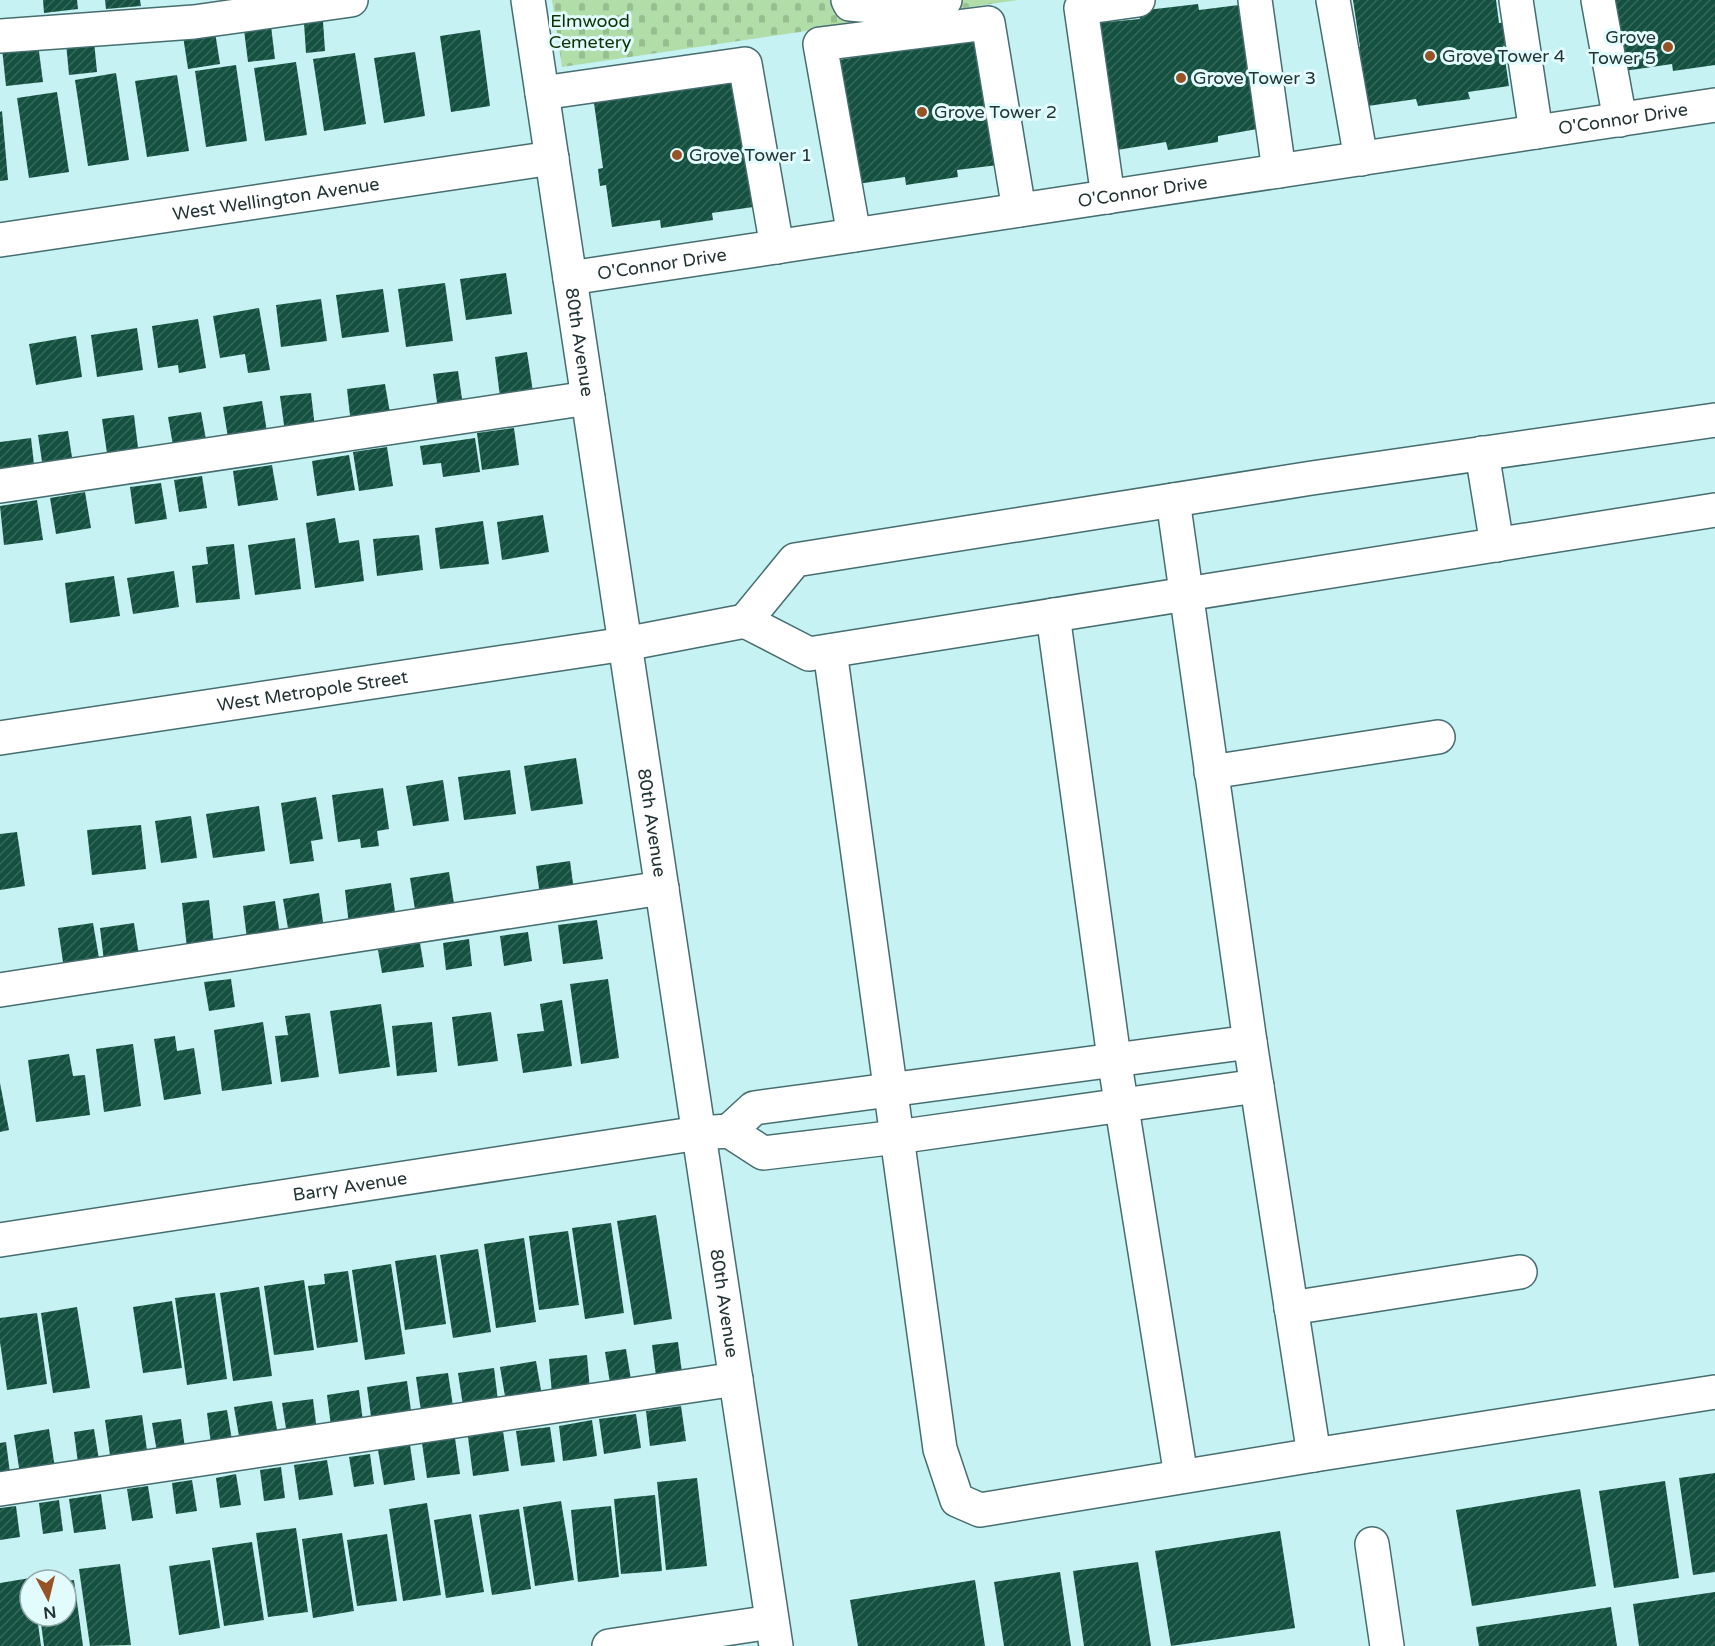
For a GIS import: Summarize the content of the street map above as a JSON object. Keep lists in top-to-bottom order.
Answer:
{
  "streets": {
    "street": [
      "O'Connor Drive",
      "West Wellington Avenue",
      "80th Avenue",
      "West Metropole Street",
      "Barry Avenue"
    ]
  },
  "crossings": [
    ["O'Connor Drive", "80th Avenue"],
    ["West Wellington Avenue", "80th Avenue"],
    ["80th Avenue", "West Metropole Street"],
    ["80th Avenue", "Barry Avenue"]
  ],
  "parks": ["Elmwood Cemetery"],
  "places": [
    "Grove Tower 5",
    "Grove Tower 4",
    "Grove Tower 3",
    "Grove Tower 2",
    "Grove Tower 1"
  ],
  "north": "bottom"
}
